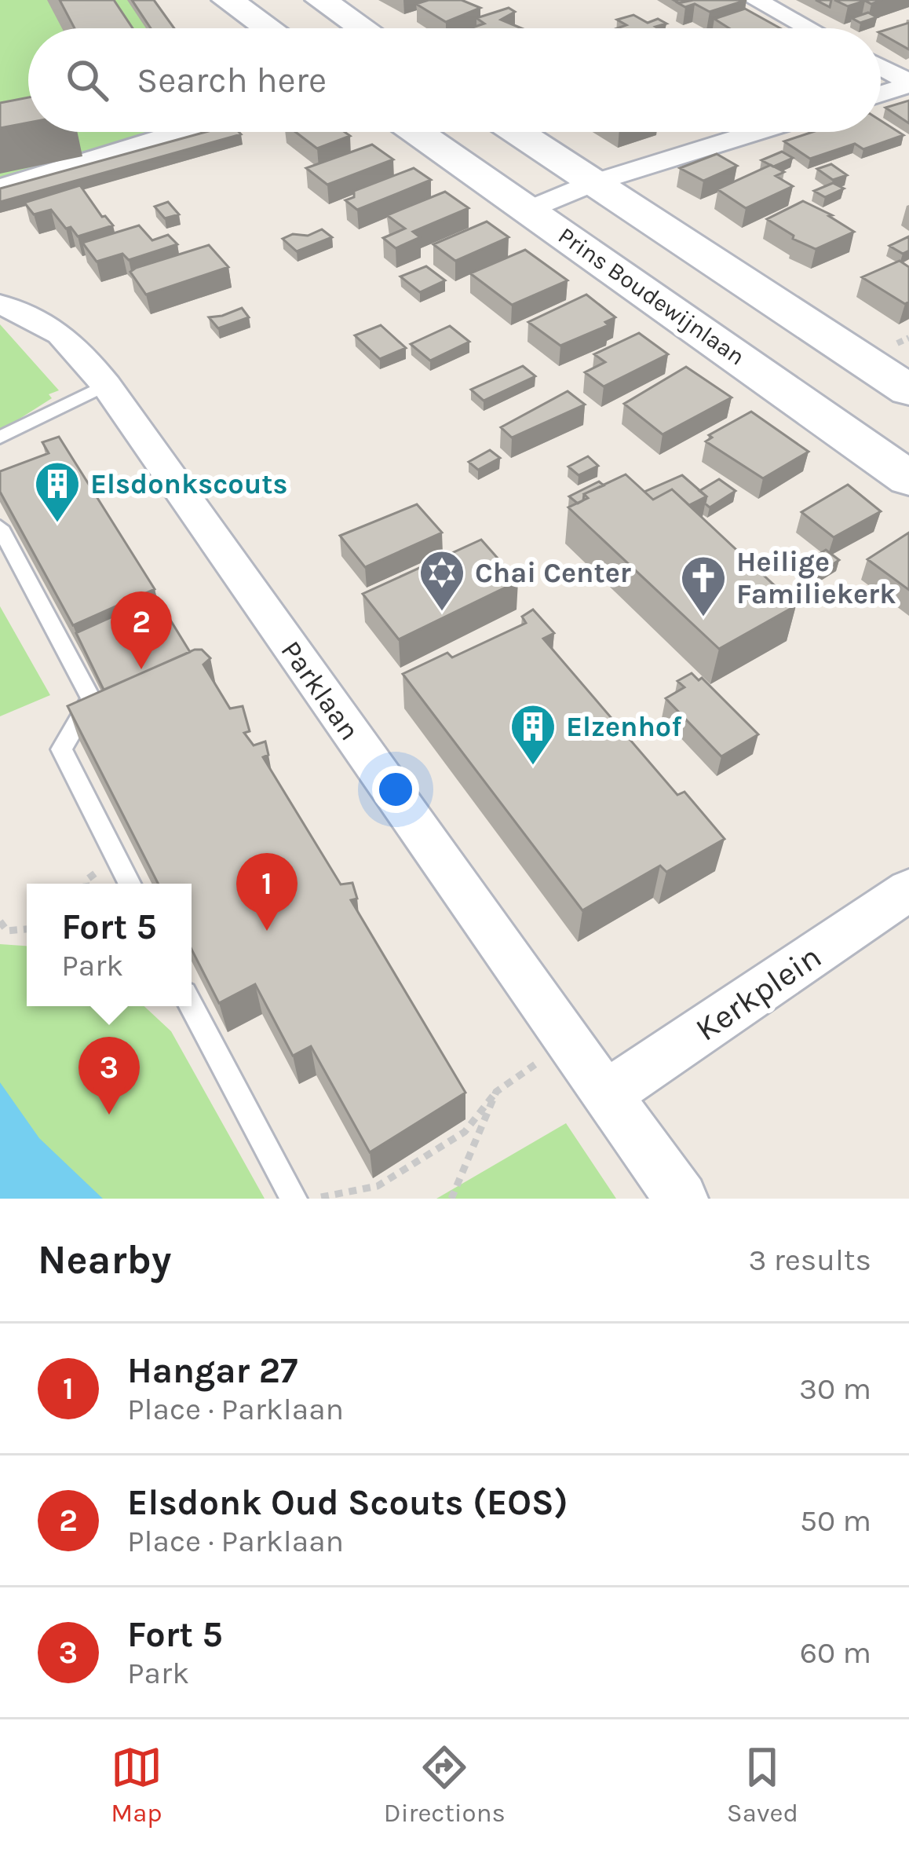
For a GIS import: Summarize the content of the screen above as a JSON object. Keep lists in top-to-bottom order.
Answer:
{
  "streets": {
    "main road": ["Prins Boudewijnlaan"],
    "street": ["Parklaan", "Kerkplein"]
  },
  "crossings": [
    ["Parklaan", "Kerkplein"]
  ],
  "places": {
    "building": ["Elsdonkscouts", "Elzenhof"],
    "synagogue": ["Chai Center"],
    "church": ["Heilige Familiekerk"]
  },
  "page": {
    "search": "Search here",
    "pins": ["2", "1", "3"],
    "popup": ["Fort 5", "Park"],
    "heading": ["Nearby", "3 results"],
    "list": [
      {
        "mark": "1",
        "name": "Hangar 27",
        "note": "Place · Parklaan",
        "value": "30 m"
      },
      {
        "mark": "2",
        "name": "Elsdonk Oud Scouts (EOS)",
        "note": "Place · Parklaan",
        "value": "50 m"
      },
      {
        "mark": "3",
        "name": "Fort 5",
        "note": "Park",
        "value": "60 m"
      }
    ],
    "nav": ["Map", "Directions", "Saved"]
  }
}
